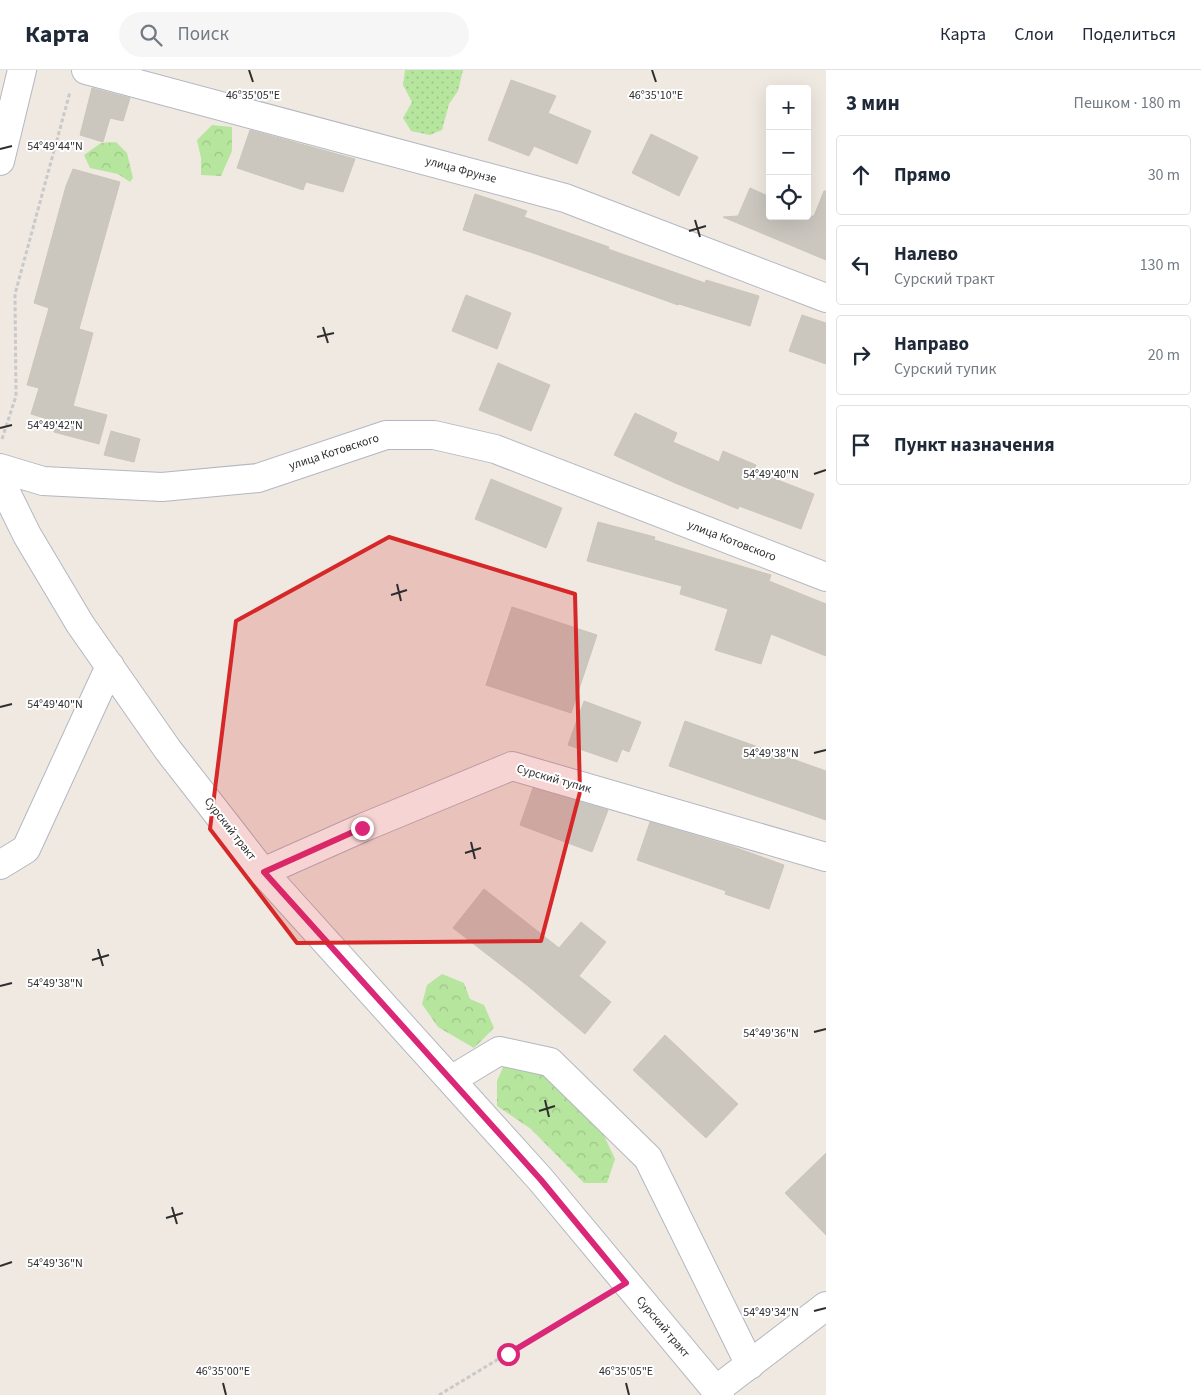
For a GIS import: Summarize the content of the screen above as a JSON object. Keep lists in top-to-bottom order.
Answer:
{
  "streets": {
    "street": [
      "улица Фрунзе",
      "улица Котовского",
      "Сурский тупик",
      "Сурский тракт"
    ]
  },
  "crossings": [
    ["Сурский тупик", "Сурский тракт"]
  ],
  "page": {
    "header": "Карта",
    "search": "Поиск",
    "nav": ["Карта", "Слои", "Поделиться"],
    "heading": ["3 мин", "Пешком · 180 m"],
    "map_buttons": ["+", "−"],
    "list": [
      ["Прямо", "30 m"],
      ["Налево", "Сурский тракт", "130 m"],
      ["Направо", "Сурский тупик", "20 m"],
      "Пункт назначения"
    ]
  },
  "coordinates": [
    "46°35'05\"E",
    "46°35'10\"E",
    "54°49'44\"N",
    "54°49'42\"N",
    "54°49'40\"N",
    "54°49'38\"N",
    "54°49'36\"N",
    "54°49'34\"N",
    "46°35'00\"E"
  ]
}
